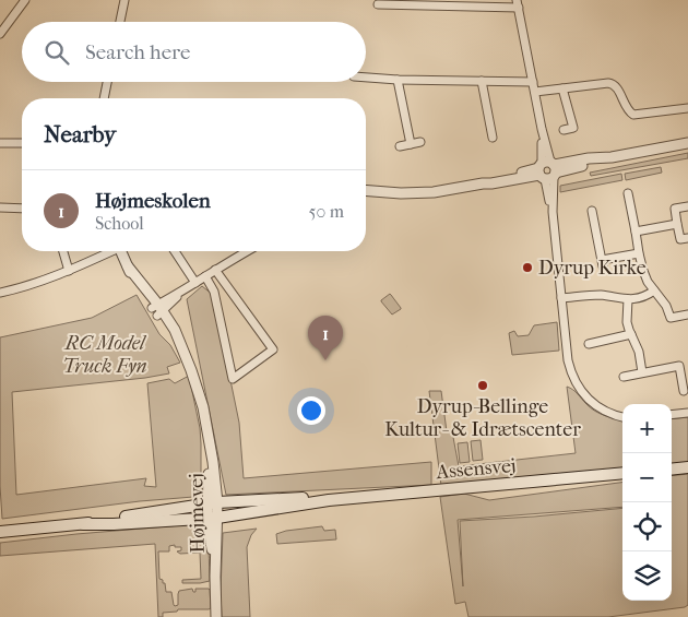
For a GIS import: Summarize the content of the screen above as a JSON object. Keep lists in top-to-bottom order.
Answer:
{
  "streets": {
    "main road": ["Assensvej"],
    "street": ["Højmevej"]
  },
  "crossings": [
    ["Assensvej", "Højmevej"]
  ],
  "parks": ["RC Model Truck Fyn"],
  "places": ["Dyrup Kirke", "Dyrup-Bellinge Kultur- & Idrætscenter"],
  "page": {
    "search": "Search here",
    "heading": "Nearby",
    "list": [
      {
        "mark": "1",
        "name": "Højmeskolen",
        "note": "School",
        "value": "50 m"
      }
    ],
    "pins": "1",
    "map_buttons": ["+", "−"]
  }
}
